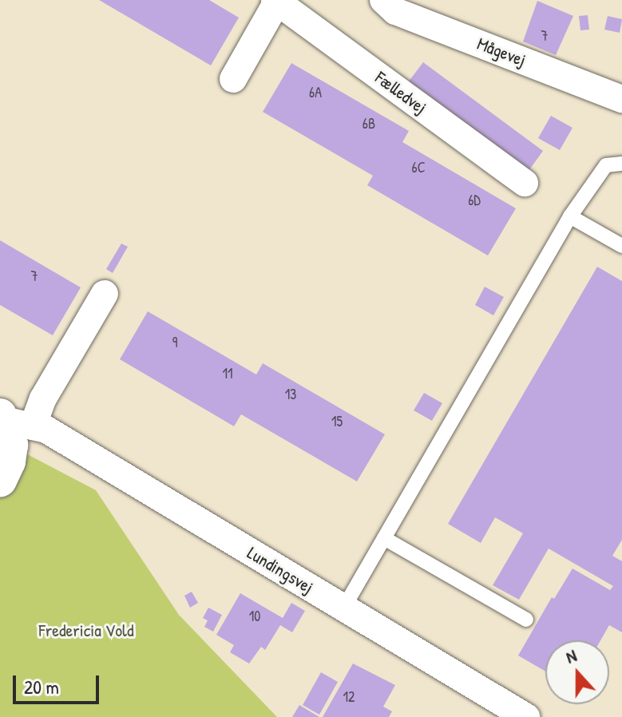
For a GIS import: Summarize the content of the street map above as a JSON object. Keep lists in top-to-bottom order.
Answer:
{
  "streets": {
    "street": ["Mågevej", "Fælledvej", "Lundingsvej"]
  },
  "parks": ["Fredericia Vold"],
  "house_numbers": [
    "7",
    "6A",
    "6B",
    "6C",
    "6D",
    "7",
    "9",
    "11",
    "13",
    "15",
    "10",
    "12"
  ],
  "scale_bar": "20 m",
  "north": "top"
}
